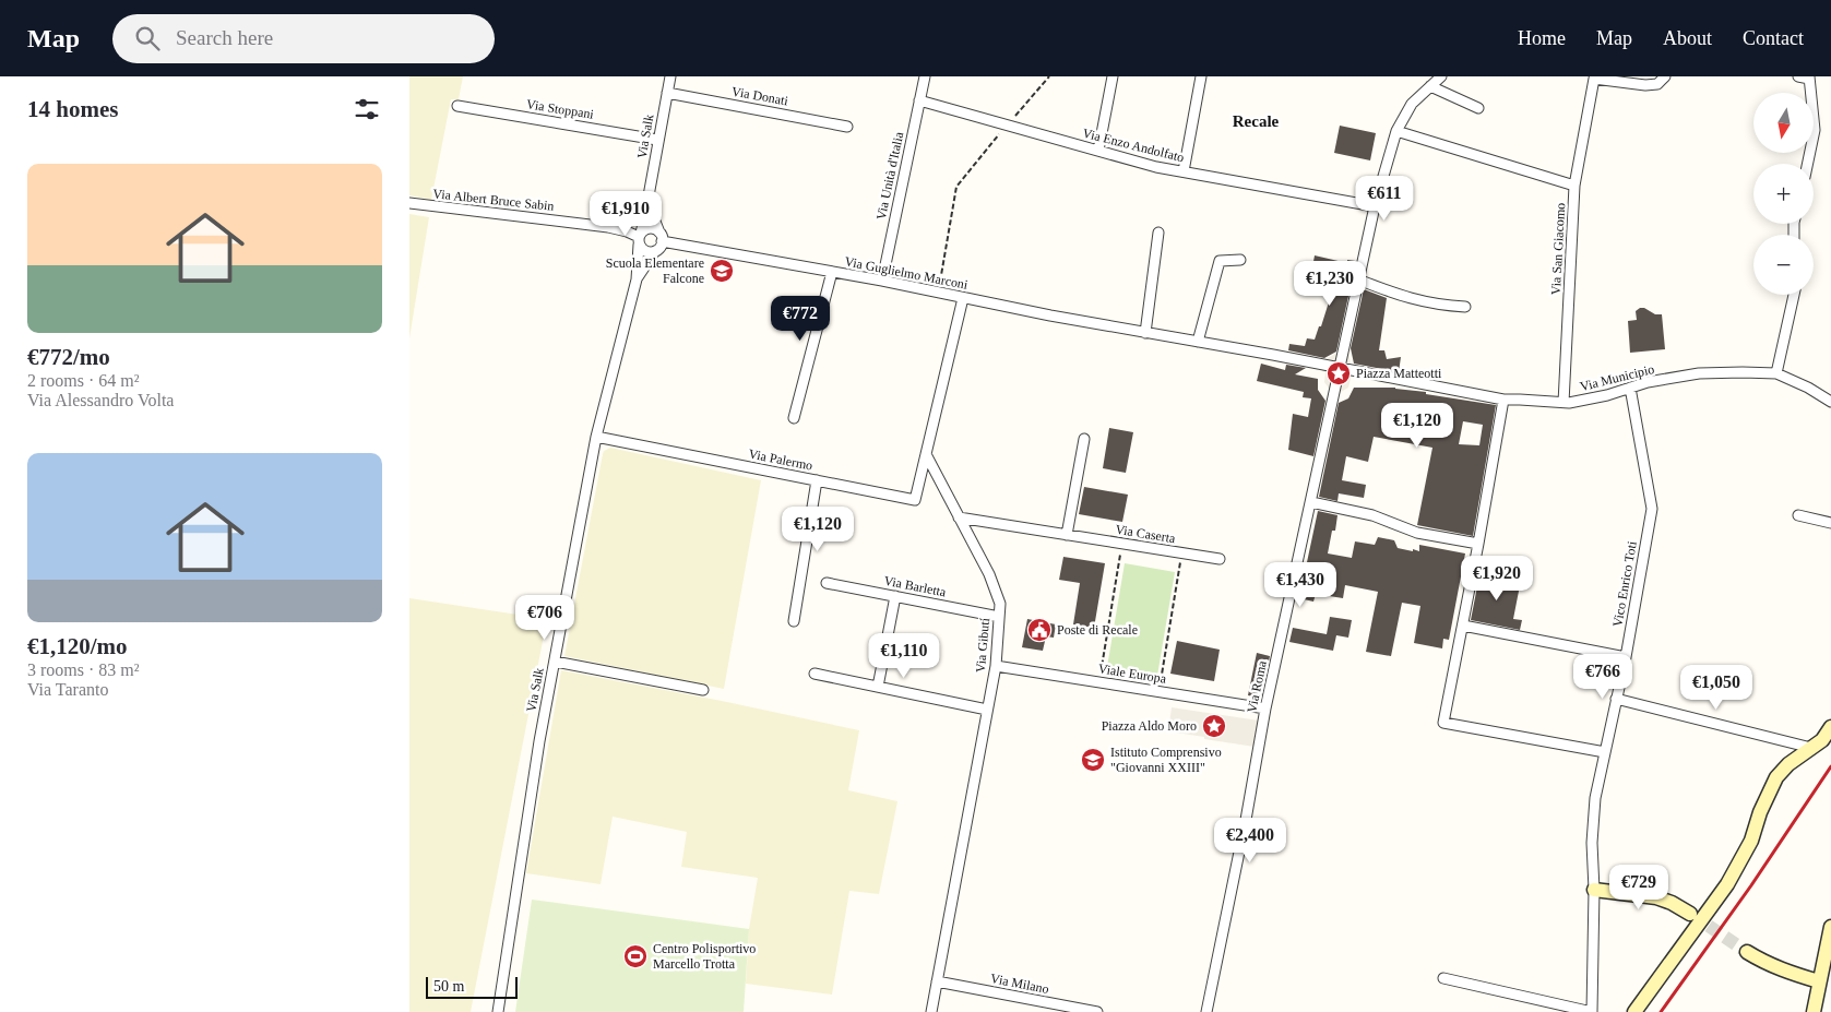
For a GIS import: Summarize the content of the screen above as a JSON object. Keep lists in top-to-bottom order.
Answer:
{
  "streets": {
    "street": [
      "Via Donati",
      "Via Stoppani",
      "Via Salk",
      "Via Enzo Andolfato",
      "Via Unità d'Italia",
      "Via Albert Bruce Sabin",
      "Via San Giacomo",
      "Via Guglielmo Marconi",
      "Via Municipio",
      "Via Palermo",
      "Via Caserta",
      "Vico Enrico Toti",
      "Via Barletta",
      "Via Gibuti",
      "Viale Europa",
      "Via Roma",
      "Via Milano"
    ]
  },
  "crossings": [
    ["Via Donati", "Via Salk"],
    ["Via Stoppani", "Via Salk"],
    ["Via Salk", "Via Albert Bruce Sabin"],
    ["Via Salk", "Via Guglielmo Marconi"],
    ["Via Salk", "Via Palermo"],
    ["Via Enzo Andolfato", "Via Unità d'Italia"],
    ["Via Enzo Andolfato", "Via Roma"],
    ["Via Unità d'Italia", "Via Guglielmo Marconi"],
    ["Via Albert Bruce Sabin", "Via Guglielmo Marconi"],
    ["Via San Giacomo", "Via Municipio"],
    ["Via San Giacomo", "Via Roma"],
    ["Via Guglielmo Marconi", "Via Municipio"],
    ["Via Guglielmo Marconi", "Via Roma"],
    ["Via Municipio", "Vico Enrico Toti"],
    ["Via Municipio", "Via Roma"],
    ["Via Palermo", "Via Gibuti"],
    ["Via Caserta", "Via Gibuti"],
    ["Via Barletta", "Via Gibuti"],
    ["Via Gibuti", "Viale Europa"],
    ["Via Gibuti", "Via Milano"],
    ["Viale Europa", "Via Roma"]
  ],
  "districts": ["Recale"],
  "places": {
    "school or university": ["Scuola Elementare Falcone", "Istituto Comprensivo \"Giovanni XXIII\""],
    "place": ["Piazza Matteotti", "Piazza Aldo Moro"],
    "public building": ["Poste di Recale"],
    "sports": ["Centro Polisportivo Marcello Trotta"]
  },
  "scale_bar": "50 m",
  "north": "bottom",
  "page": {
    "header": "Map",
    "search": "Search here",
    "nav": [
      "Home",
      "Map",
      "About",
      "Contact"
    ],
    "heading": "14 homes",
    "map_buttons": ["+", "−"],
    "list": [
      {
        "name": "€772/mo",
        "note": "2 rooms · 64 m² · Via Alessandro Volta"
      },
      {
        "name": "€1,120/mo",
        "note": "3 rooms · 83 m² · Via Taranto"
      }
    ],
    "price": [
      "€611",
      "€1,910",
      "€1,230",
      "€772",
      "€1,120",
      "€1,120",
      "€1,920",
      "€1,430",
      "€706",
      "€1,110",
      "€766",
      "€1,050",
      "€2,400",
      "€729"
    ],
    "scale": "50 m"
  }
}
